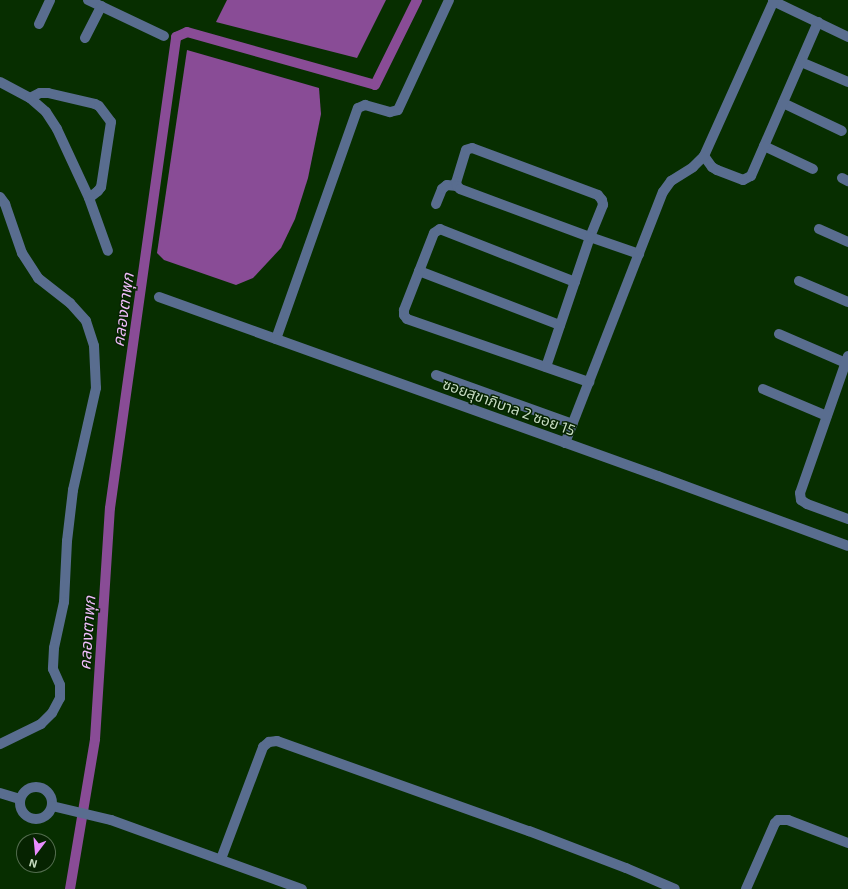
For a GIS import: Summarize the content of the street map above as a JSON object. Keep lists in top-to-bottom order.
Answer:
{
  "streets": {
    "street": ["ซอยสุขาภิบาล 2 ซอย 15"]
  },
  "water": ["คลองตาพุก"],
  "north": "bottom"
}
